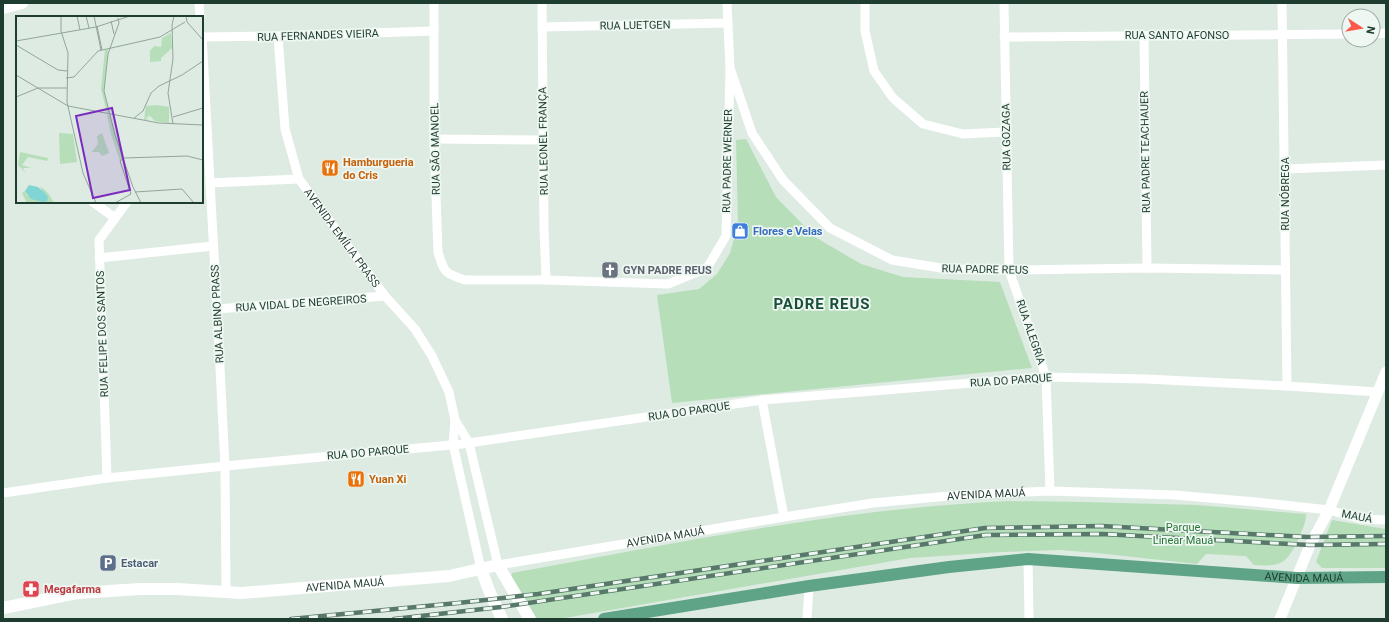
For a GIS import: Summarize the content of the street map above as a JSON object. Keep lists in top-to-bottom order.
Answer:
{
  "streets": {
    "main road": ["AVENIDA EMÍLIA PRASS", "AVENIDA MAUÁ"],
    "street": [
      "RUA LUETGEN",
      "RUA FERNANDES VIEIRA",
      "RUA SANTO AFONSO",
      "RUA GOZAGA",
      "RUA LEONEL FRANÇA",
      "RUA SÃO MANOEL",
      "RUA PADRE TEACHAUER",
      "RUA PADRE WERNER",
      "RUA NÓBREGA",
      "RUA PADRE REUS",
      "RUA VIDAL DE NEGREIROS",
      "RUA ALBINO PRASS",
      "RUA ALEGRIA",
      "RUA FELIPE DOS SANTOS",
      "RUA DO PARQUE",
      "MAUÁ"
    ]
  },
  "crossings": [
    ["RUA LUETGEN", "RUA LEONEL FRANÇA"],
    ["RUA LUETGEN", "RUA PADRE REUS"],
    ["RUA FERNANDES VIEIRA", "RUA SÃO MANOEL"],
    ["RUA FERNANDES VIEIRA", "AVENIDA EMÍLIA PRASS"],
    ["RUA SANTO AFONSO", "RUA GOZAGA"],
    ["RUA SANTO AFONSO", "RUA PADRE TEACHAUER"],
    ["RUA SANTO AFONSO", "RUA NÓBREGA"],
    ["RUA GOZAGA", "RUA PADRE REUS"],
    ["RUA GOZAGA", "RUA ALEGRIA"],
    ["RUA LEONEL FRANÇA", "RUA PADRE WERNER"],
    ["RUA SÃO MANOEL", "RUA PADRE WERNER"],
    ["RUA PADRE TEACHAUER", "RUA PADRE REUS"],
    ["RUA PADRE WERNER", "RUA PADRE REUS"],
    ["RUA NÓBREGA", "RUA PADRE REUS"],
    ["RUA NÓBREGA", "RUA DO PARQUE"],
    ["AVENIDA EMÍLIA PRASS", "RUA VIDAL DE NEGREIROS"],
    ["AVENIDA EMÍLIA PRASS", "RUA DO PARQUE"],
    ["AVENIDA EMÍLIA PRASS", "AVENIDA MAUÁ"],
    ["RUA PADRE REUS", "RUA ALEGRIA"],
    ["RUA VIDAL DE NEGREIROS", "RUA ALBINO PRASS"],
    ["RUA ALBINO PRASS", "RUA FELIPE DOS SANTOS"],
    ["RUA ALBINO PRASS", "RUA DO PARQUE"],
    ["RUA ALBINO PRASS", "AVENIDA MAUÁ"],
    ["RUA ALEGRIA", "RUA DO PARQUE"],
    ["RUA ALEGRIA", "AVENIDA MAUÁ"],
    ["RUA FELIPE DOS SANTOS", "RUA DO PARQUE"],
    ["AVENIDA MAUÁ", "MAUÁ"]
  ],
  "districts": ["PADRE REUS"],
  "parks": ["Parque Linear Mauá"],
  "places": {
    "restaurant": ["Hamburgueria do Cris", "Yuan Xi"],
    "shop": ["Flores e Velas"],
    "church": ["GYN PADRE REUS"],
    "parking": ["Estacar"],
    "pharmacy": ["Megafarma"]
  },
  "north": "right"
}
